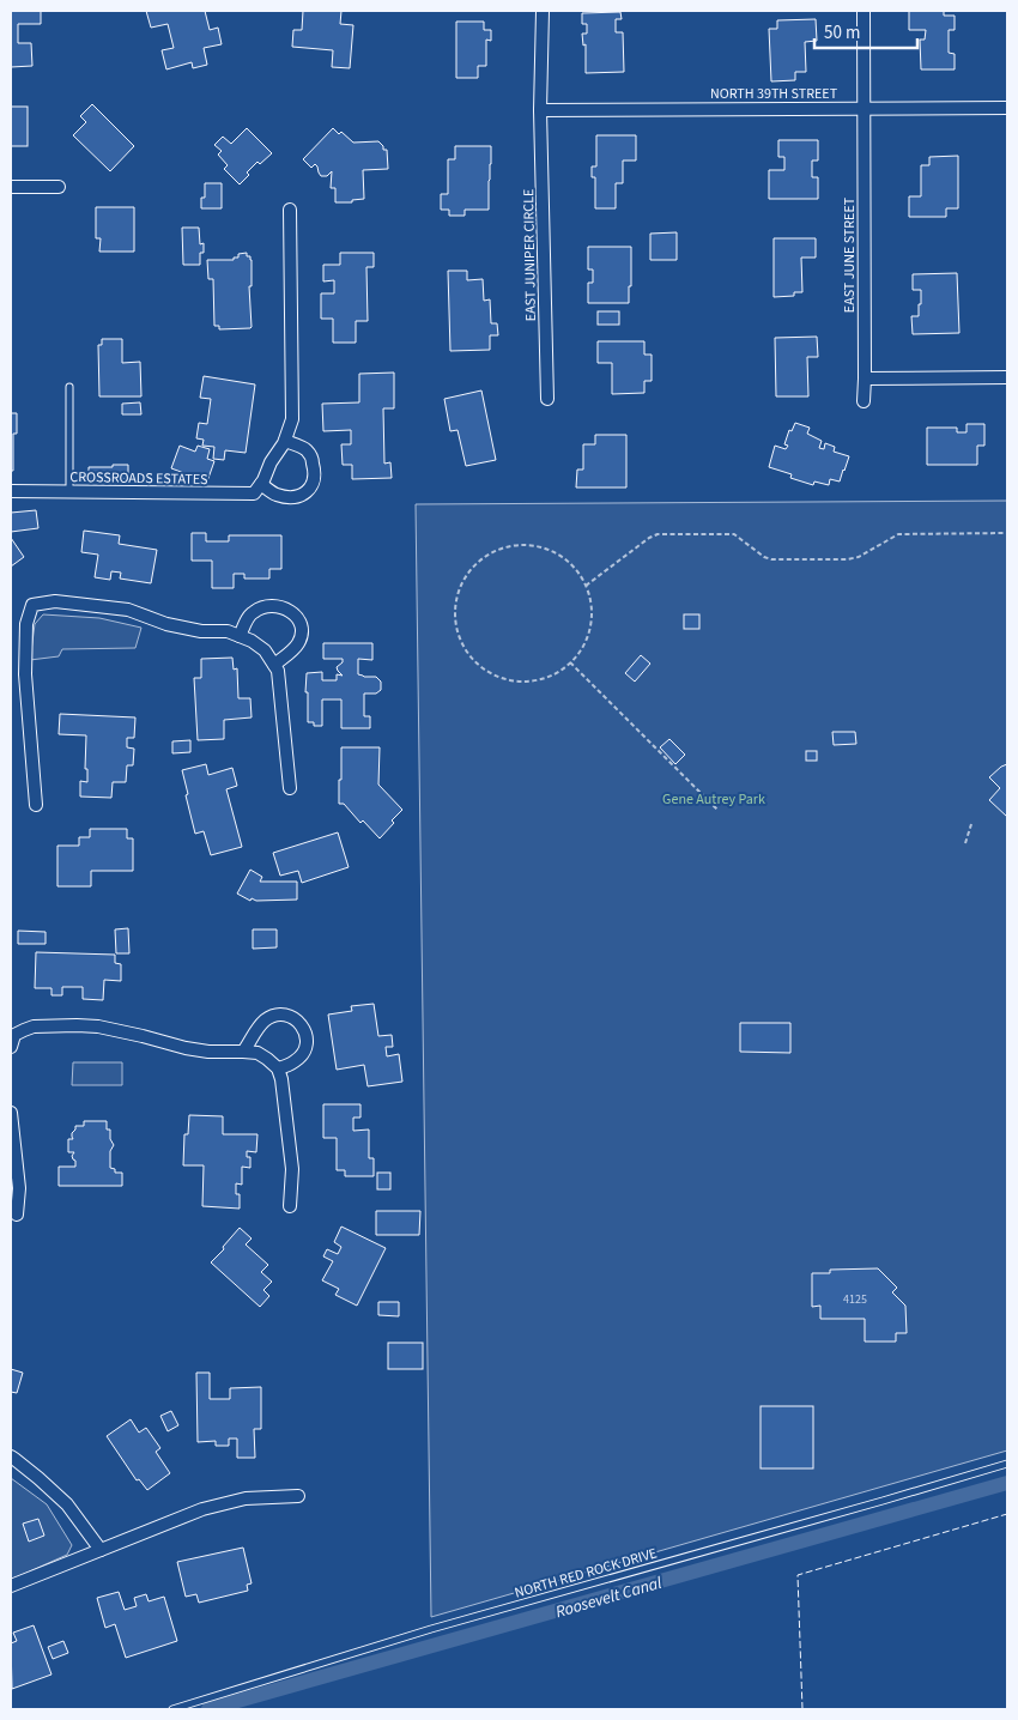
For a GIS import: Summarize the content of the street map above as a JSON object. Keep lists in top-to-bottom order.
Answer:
{
  "streets": {
    "street": [
      "NORTH 39TH STREET",
      "EAST JUNIPER CIRCLE",
      "EAST JUNE STREET",
      "CROSSROADS ESTATES"
    ],
    "lane": ["NORTH RED ROCK DRIVE"]
  },
  "crossings": [
    ["NORTH 39TH STREET", "EAST JUNIPER CIRCLE"],
    ["NORTH 39TH STREET", "EAST JUNE STREET"]
  ],
  "water": ["Roosevelt Canal"],
  "parks": ["Gene Autrey Park"],
  "house_numbers": ["4125"],
  "scale_bar": "50 m"
}
